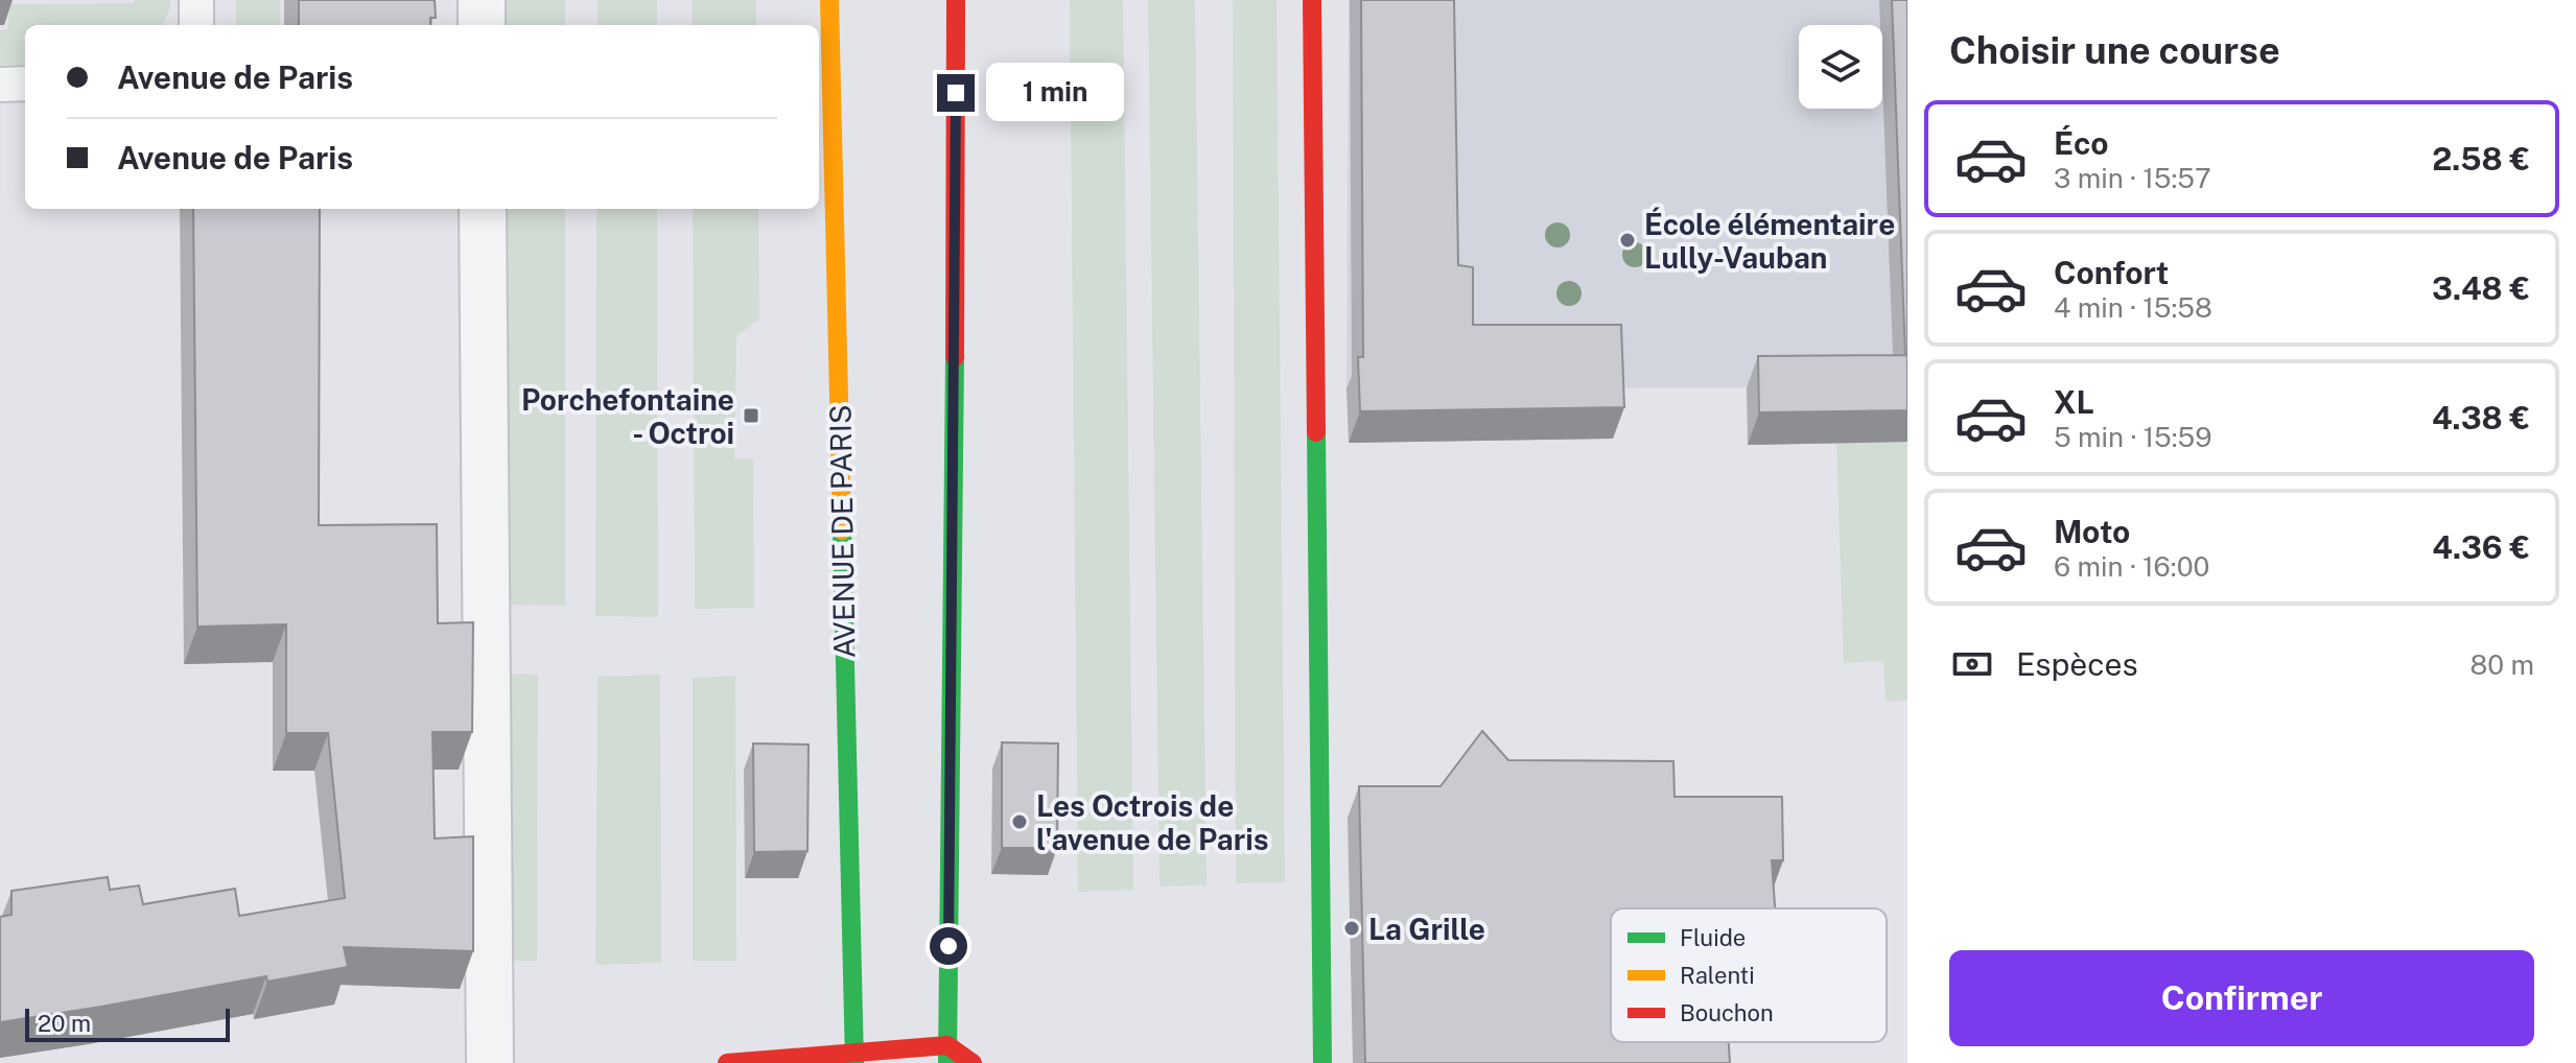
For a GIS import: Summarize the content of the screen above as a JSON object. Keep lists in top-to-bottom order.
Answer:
{
  "streets": {
    "main road": ["AVENUE DE PARIS"]
  },
  "places": {
    "other": ["École élémentaire Lully-Vauban", "Les Octrois de l'avenue de Paris", "La Grille"],
    "transit": ["Porchefontaine - Octroi"]
  },
  "legend": ["Fluide", "Ralenti", "Bouchon"],
  "scale_bar": "20 m",
  "page": {
    "heading": "Choisir une course",
    "banner": ["Avenue de Paris", "Avenue de Paris"],
    "bubble": "1 min",
    "list": [
      {
        "name": "Éco",
        "note": "3 min · 15:57",
        "value": "2.58 €"
      },
      {
        "name": "Confort",
        "note": "4 min · 15:58",
        "value": "3.48 €"
      },
      {
        "name": "XL",
        "note": "5 min · 15:59",
        "value": "4.38 €"
      },
      {
        "name": "Moto",
        "note": "6 min · 16:00",
        "value": "4.36 €"
      }
    ],
    "pay": ["Espèces", "80 m"],
    "buttons": "Confirmer",
    "scale": "20 m"
  }
}
